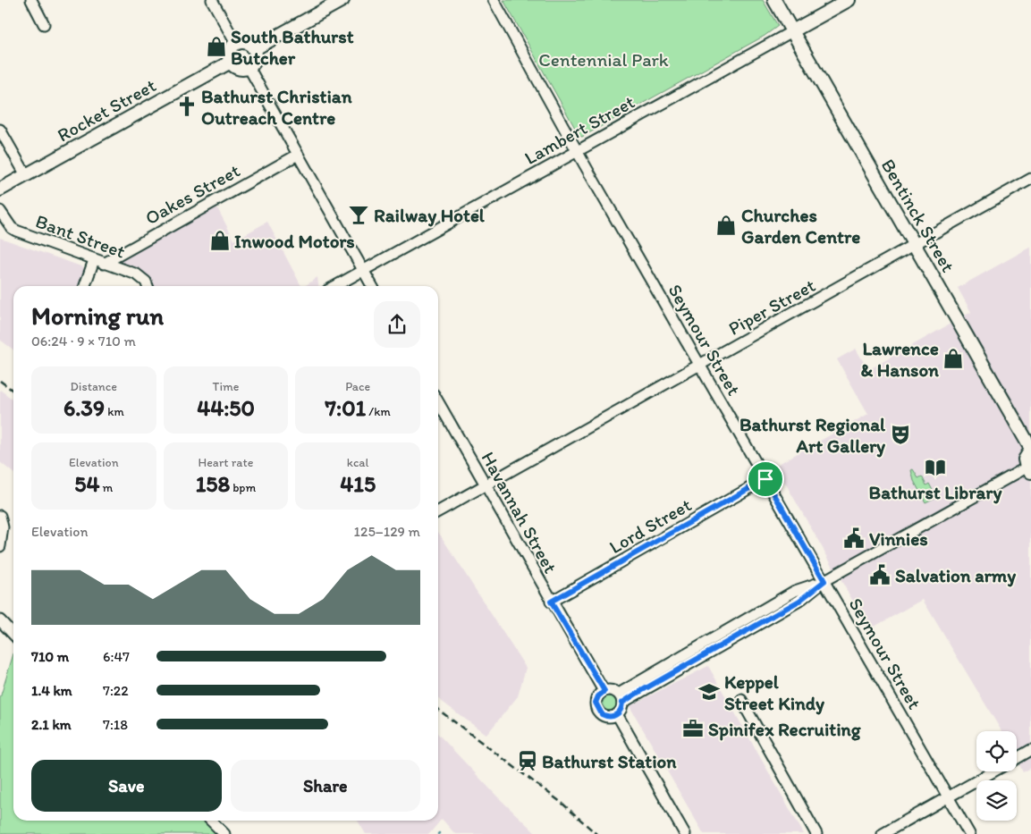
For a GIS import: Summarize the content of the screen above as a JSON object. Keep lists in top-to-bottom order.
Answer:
{
  "streets": {
    "main road": ["Rocket Street", "Lambert Street", "Bentinck Street"],
    "street": [
      "Oakes Street",
      "Bant Street",
      "Piper Street",
      "Seymour Street",
      "Havannah Street",
      "Lord Street"
    ]
  },
  "crossings": [
    ["Lambert Street", "Bentinck Street"],
    ["Lambert Street", "Seymour Street"],
    ["Oakes Street", "Bant Street"],
    ["Bentinck Street", "Piper Street"],
    ["Piper Street", "Seymour Street"],
    ["Piper Street", "Havannah Street"],
    ["Seymour Street", "Lord Street"],
    ["Havannah Street", "Lord Street"]
  ],
  "parks": ["Centennial Park"],
  "places": {
    "shop": [
      "South Bathurst Butcher",
      "Churches Garden Centre",
      "Inwood Motors",
      "Lawrence & Hanson"
    ],
    "church": ["Bathurst Christian Outreach Centre"],
    "bar": ["Railway Hotel"],
    "theatre": ["Bathurst Regional Art Gallery"],
    "library": ["Bathurst Library"],
    "public building": ["Vinnies", "Salvation army"],
    "school or university": ["Keppel Street Kindy"],
    "office": ["Spinifex Recruiting"],
    "station": ["Bathurst Station"]
  },
  "page": {
    "heading": ["Morning run", "06:24 · 9 × 710 m"],
    "stats": [
      ["Distance", "6.39 km"],
      ["Time", "44:50"],
      ["Pace", "7:01 /km"],
      ["Elevation", "54 m"],
      ["Heart rate", "158 bpm"],
      ["kcal", "415"]
    ],
    "chart": ["Elevation", "125–129 m"],
    "list": [
      {
        "name": "710 m",
        "note": "6:47"
      },
      {
        "name": "1.4 km",
        "note": "7:22"
      },
      {
        "name": "2.1 km",
        "note": "7:18"
      }
    ],
    "buttons": ["Save", "Share"]
  }
}
